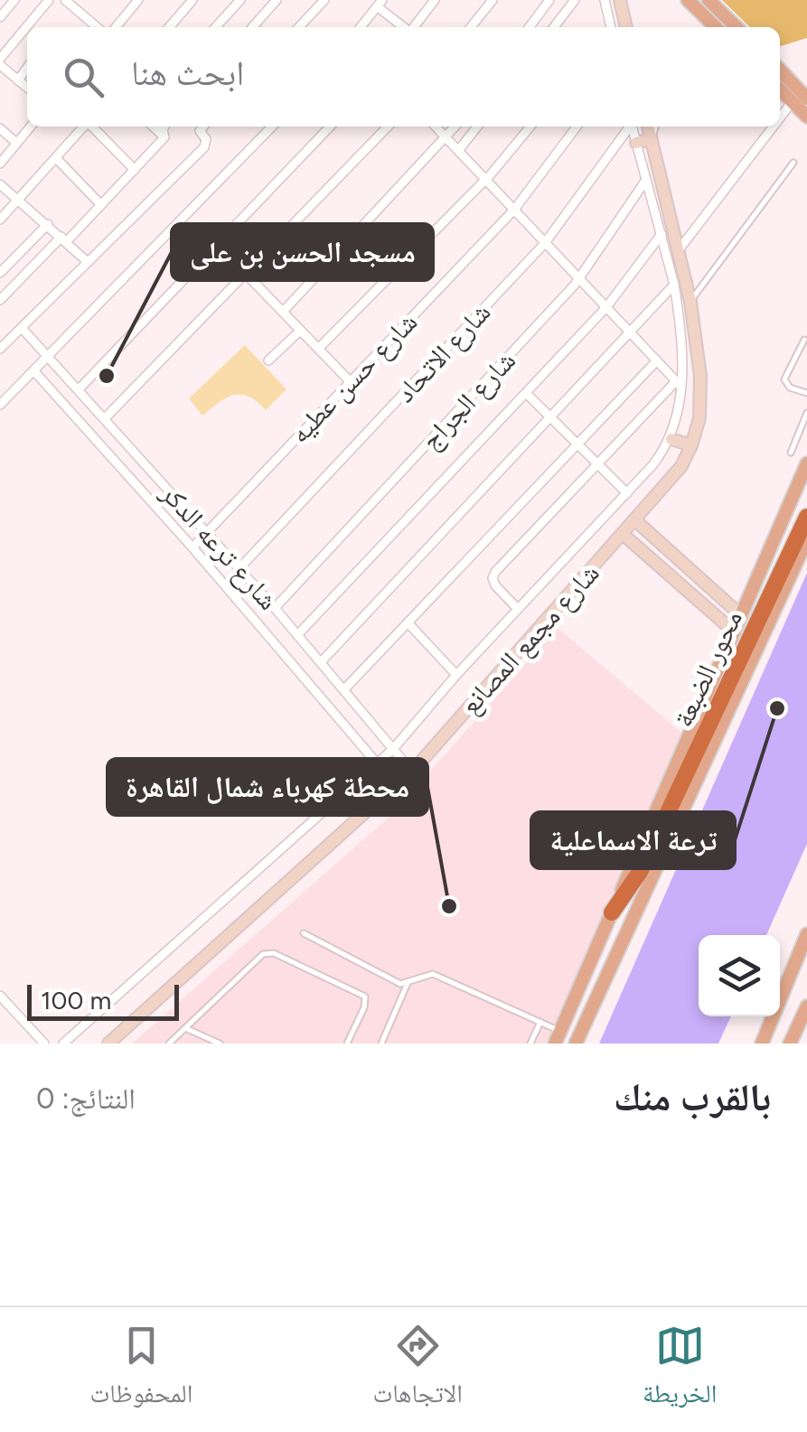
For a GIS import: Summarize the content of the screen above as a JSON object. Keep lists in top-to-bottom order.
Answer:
{
  "streets": {
    "highway": ["محور الضبعة"],
    "street": [
      "شارع الاتحاد",
      "شارع حسن عطيه",
      "شارع الجراج",
      "شارع ترعه الدكر",
      "شارع مجمع المصانع"
    ]
  },
  "crossings": [
    ["شارع الاتحاد", "شارع ترعه الدكر"],
    ["شارع حسن عطيه", "شارع ترعه الدكر"],
    ["شارع الجراج", "شارع ترعه الدكر"],
    ["شارع الجراج", "شارع مجمع المصانع"],
    ["شارع ترعه الدكر", "شارع مجمع المصانع"]
  ],
  "places": ["مسجد الحسن بن على", "ترعة الاسماعلية", "محطة كهرباء شمال القاهرة"],
  "scale_bar": "100 m",
  "page": {
    "search": "ابحث هنا",
    "scale": "100 m",
    "heading": ["بالقرب منك", "النتائج: 0"],
    "nav": ["الخريطة", "الاتجاهات", "المحفوظات"]
  }
}
